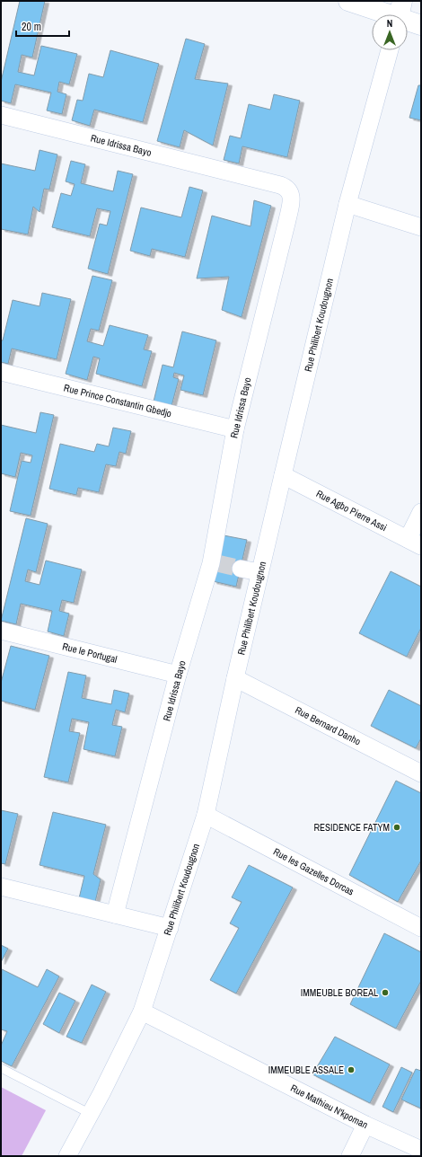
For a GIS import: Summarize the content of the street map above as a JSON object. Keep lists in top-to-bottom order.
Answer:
{
  "streets": {
    "street": [
      "Rue Idrissa Bayo",
      "Rue Philibert Koudougnon",
      "Rue Prince Constantin Gbedjo",
      "Rue Agbo Pierre Assi",
      "Rue le Portugal",
      "Rue Bernard Danho",
      "Rue les Gazelles Dorcas",
      "Rue Mathieu N'kpoman"
    ]
  },
  "crossings": [
    ["Rue Idrissa Bayo", "Rue Prince Constantin Gbedjo"],
    ["Rue Idrissa Bayo", "Rue le Portugal"],
    ["Rue Philibert Koudougnon", "Rue Agbo Pierre Assi"],
    ["Rue Philibert Koudougnon", "Rue Bernard Danho"],
    ["Rue Philibert Koudougnon", "Rue les Gazelles Dorcas"],
    ["Rue Philibert Koudougnon", "Rue Mathieu N'kpoman"]
  ],
  "places": ["RESIDENCE FATYM", "IMMEUBLE BOREAL", "IMMEUBLE ASSALE"],
  "scale_bar": "20 m",
  "north": "top"
}
